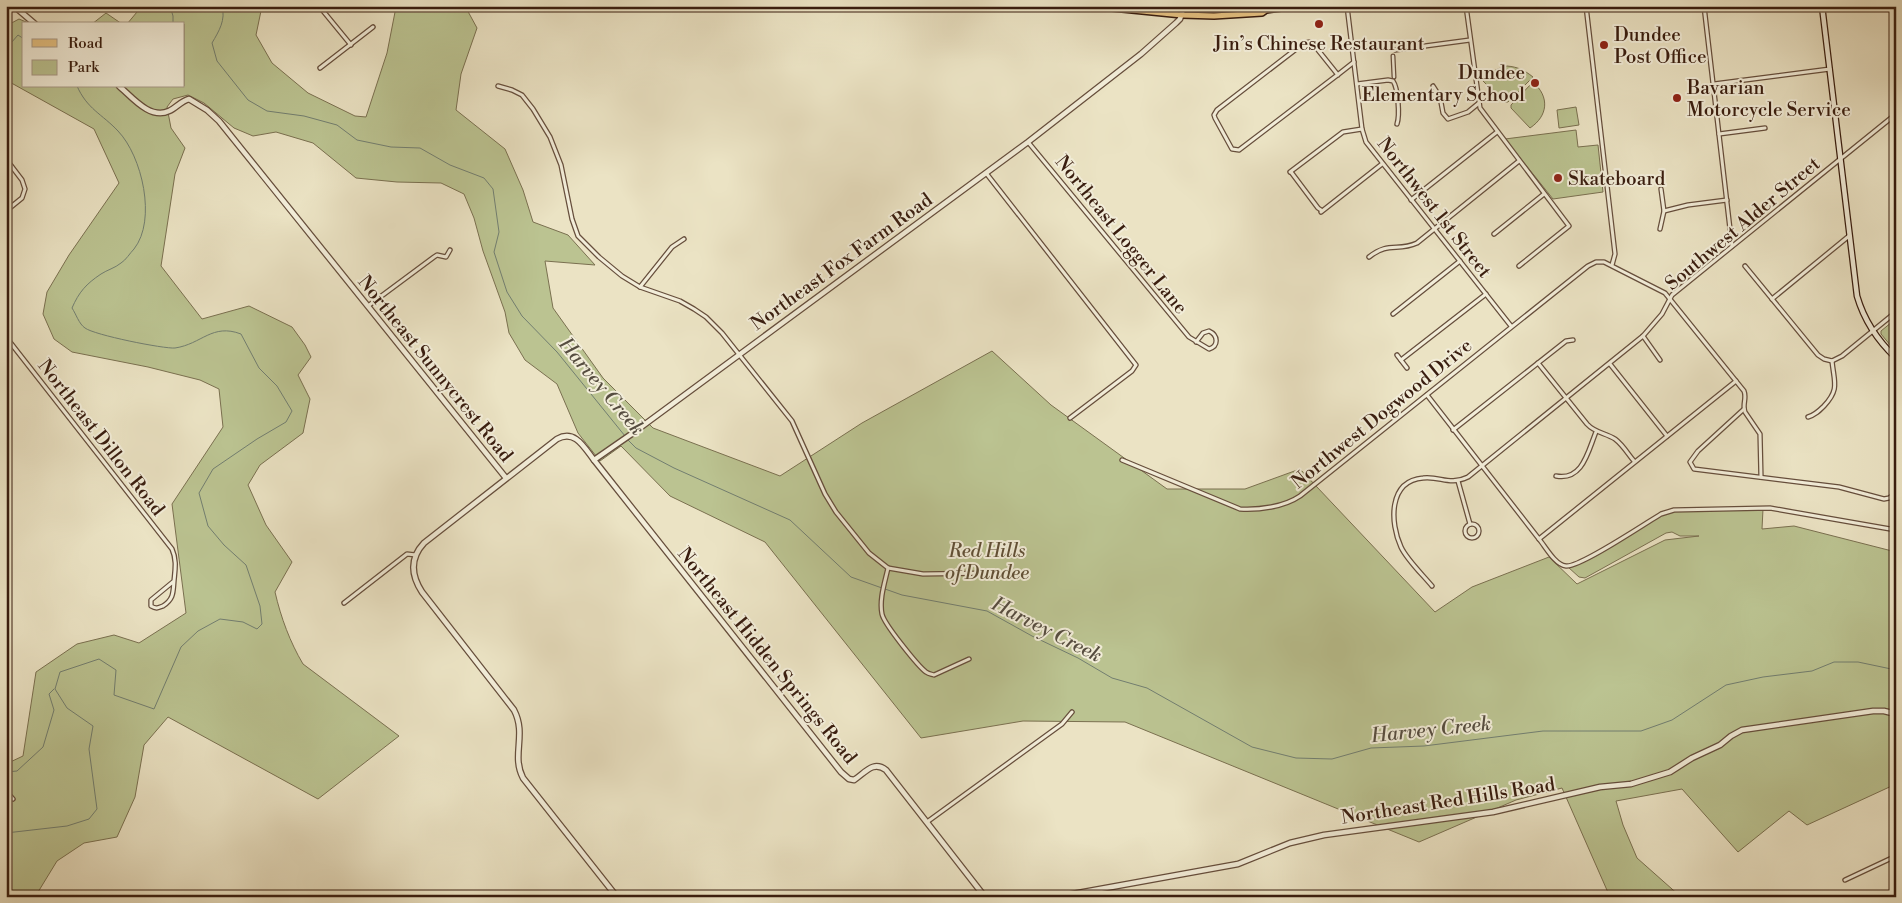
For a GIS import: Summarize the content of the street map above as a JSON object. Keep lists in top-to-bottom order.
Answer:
{
  "streets": {
    "street": [
      "Northwest 1st Street",
      "Southwest Alder Street",
      "Northeast Logger Lane",
      "Northeast Fox Farm Road",
      "Northeast Sunnycrest Road",
      "Northwest Dogwood Drive",
      "Northeast Dillon Road",
      "Northeast Hidden Springs Road",
      "Northeast Red Hills Road"
    ]
  },
  "crossings": [
    ["Northwest 1st Street", "Northwest Dogwood Drive"],
    ["Northeast Logger Lane", "Northeast Fox Farm Road"],
    ["Northeast Fox Farm Road", "Northeast Hidden Springs Road"]
  ],
  "water": ["Harvey Creek"],
  "parks": ["Red Hills of Dundee"],
  "places": [
    "Jin’s Chinese Restaurant",
    "Dundee Post Office",
    "Dundee Elementary School",
    "Bavarian Motorcycle Service",
    "Skateboard"
  ],
  "legend": ["Road", "Park"]
}
